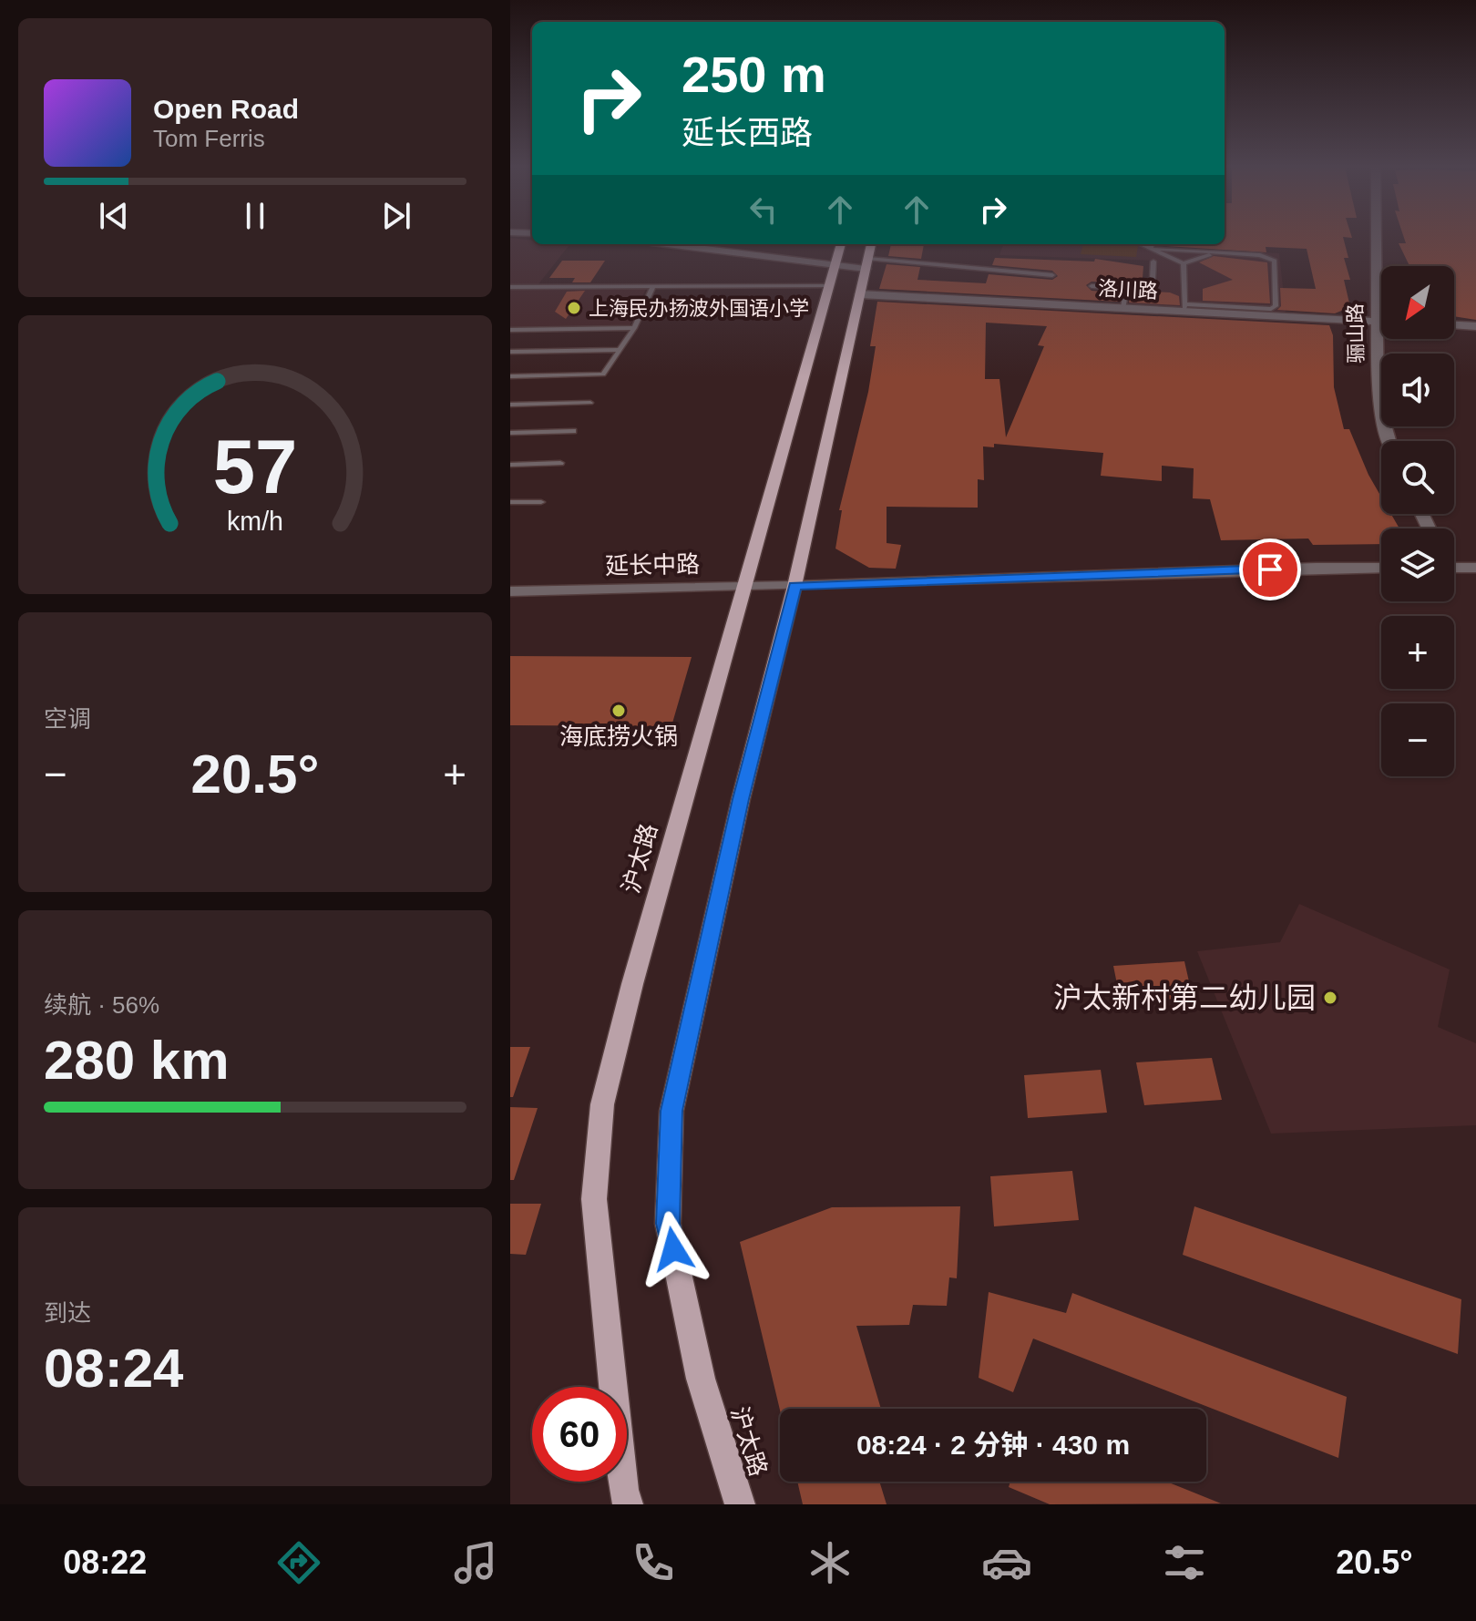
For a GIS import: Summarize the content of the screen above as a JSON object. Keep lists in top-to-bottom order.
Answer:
{
  "streets": {
    "main road": ["沪太路"],
    "street": ["洛川路", "骊山路", "延长中路"]
  },
  "crossings": [
    ["洛川路", "骊山路"],
    ["洛川路", "沪太路"],
    ["延长中路", "沪太路"]
  ],
  "places": ["上海民办扬波外国语小学", "海底捞火锅", "沪太新村第二幼儿园"],
  "north": "bottom left",
  "page": {
    "turn": ["250 m", "延长西路"],
    "song": ["Open Road", "Tom Ferris"],
    "map_buttons": ["+", "−"],
    "tile": [
      "空调",
      ["续航 · 56%", "280 km"],
      ["到达", "08:24"]
    ],
    "heat": ["−", "20.5°", "+"],
    "limit": "60",
    "trip": "08:24 · 2 分钟 · 430 m",
    "tabs": ["08:22", "20.5°"],
    "gauge": ["57", "km/h"]
  }
}
